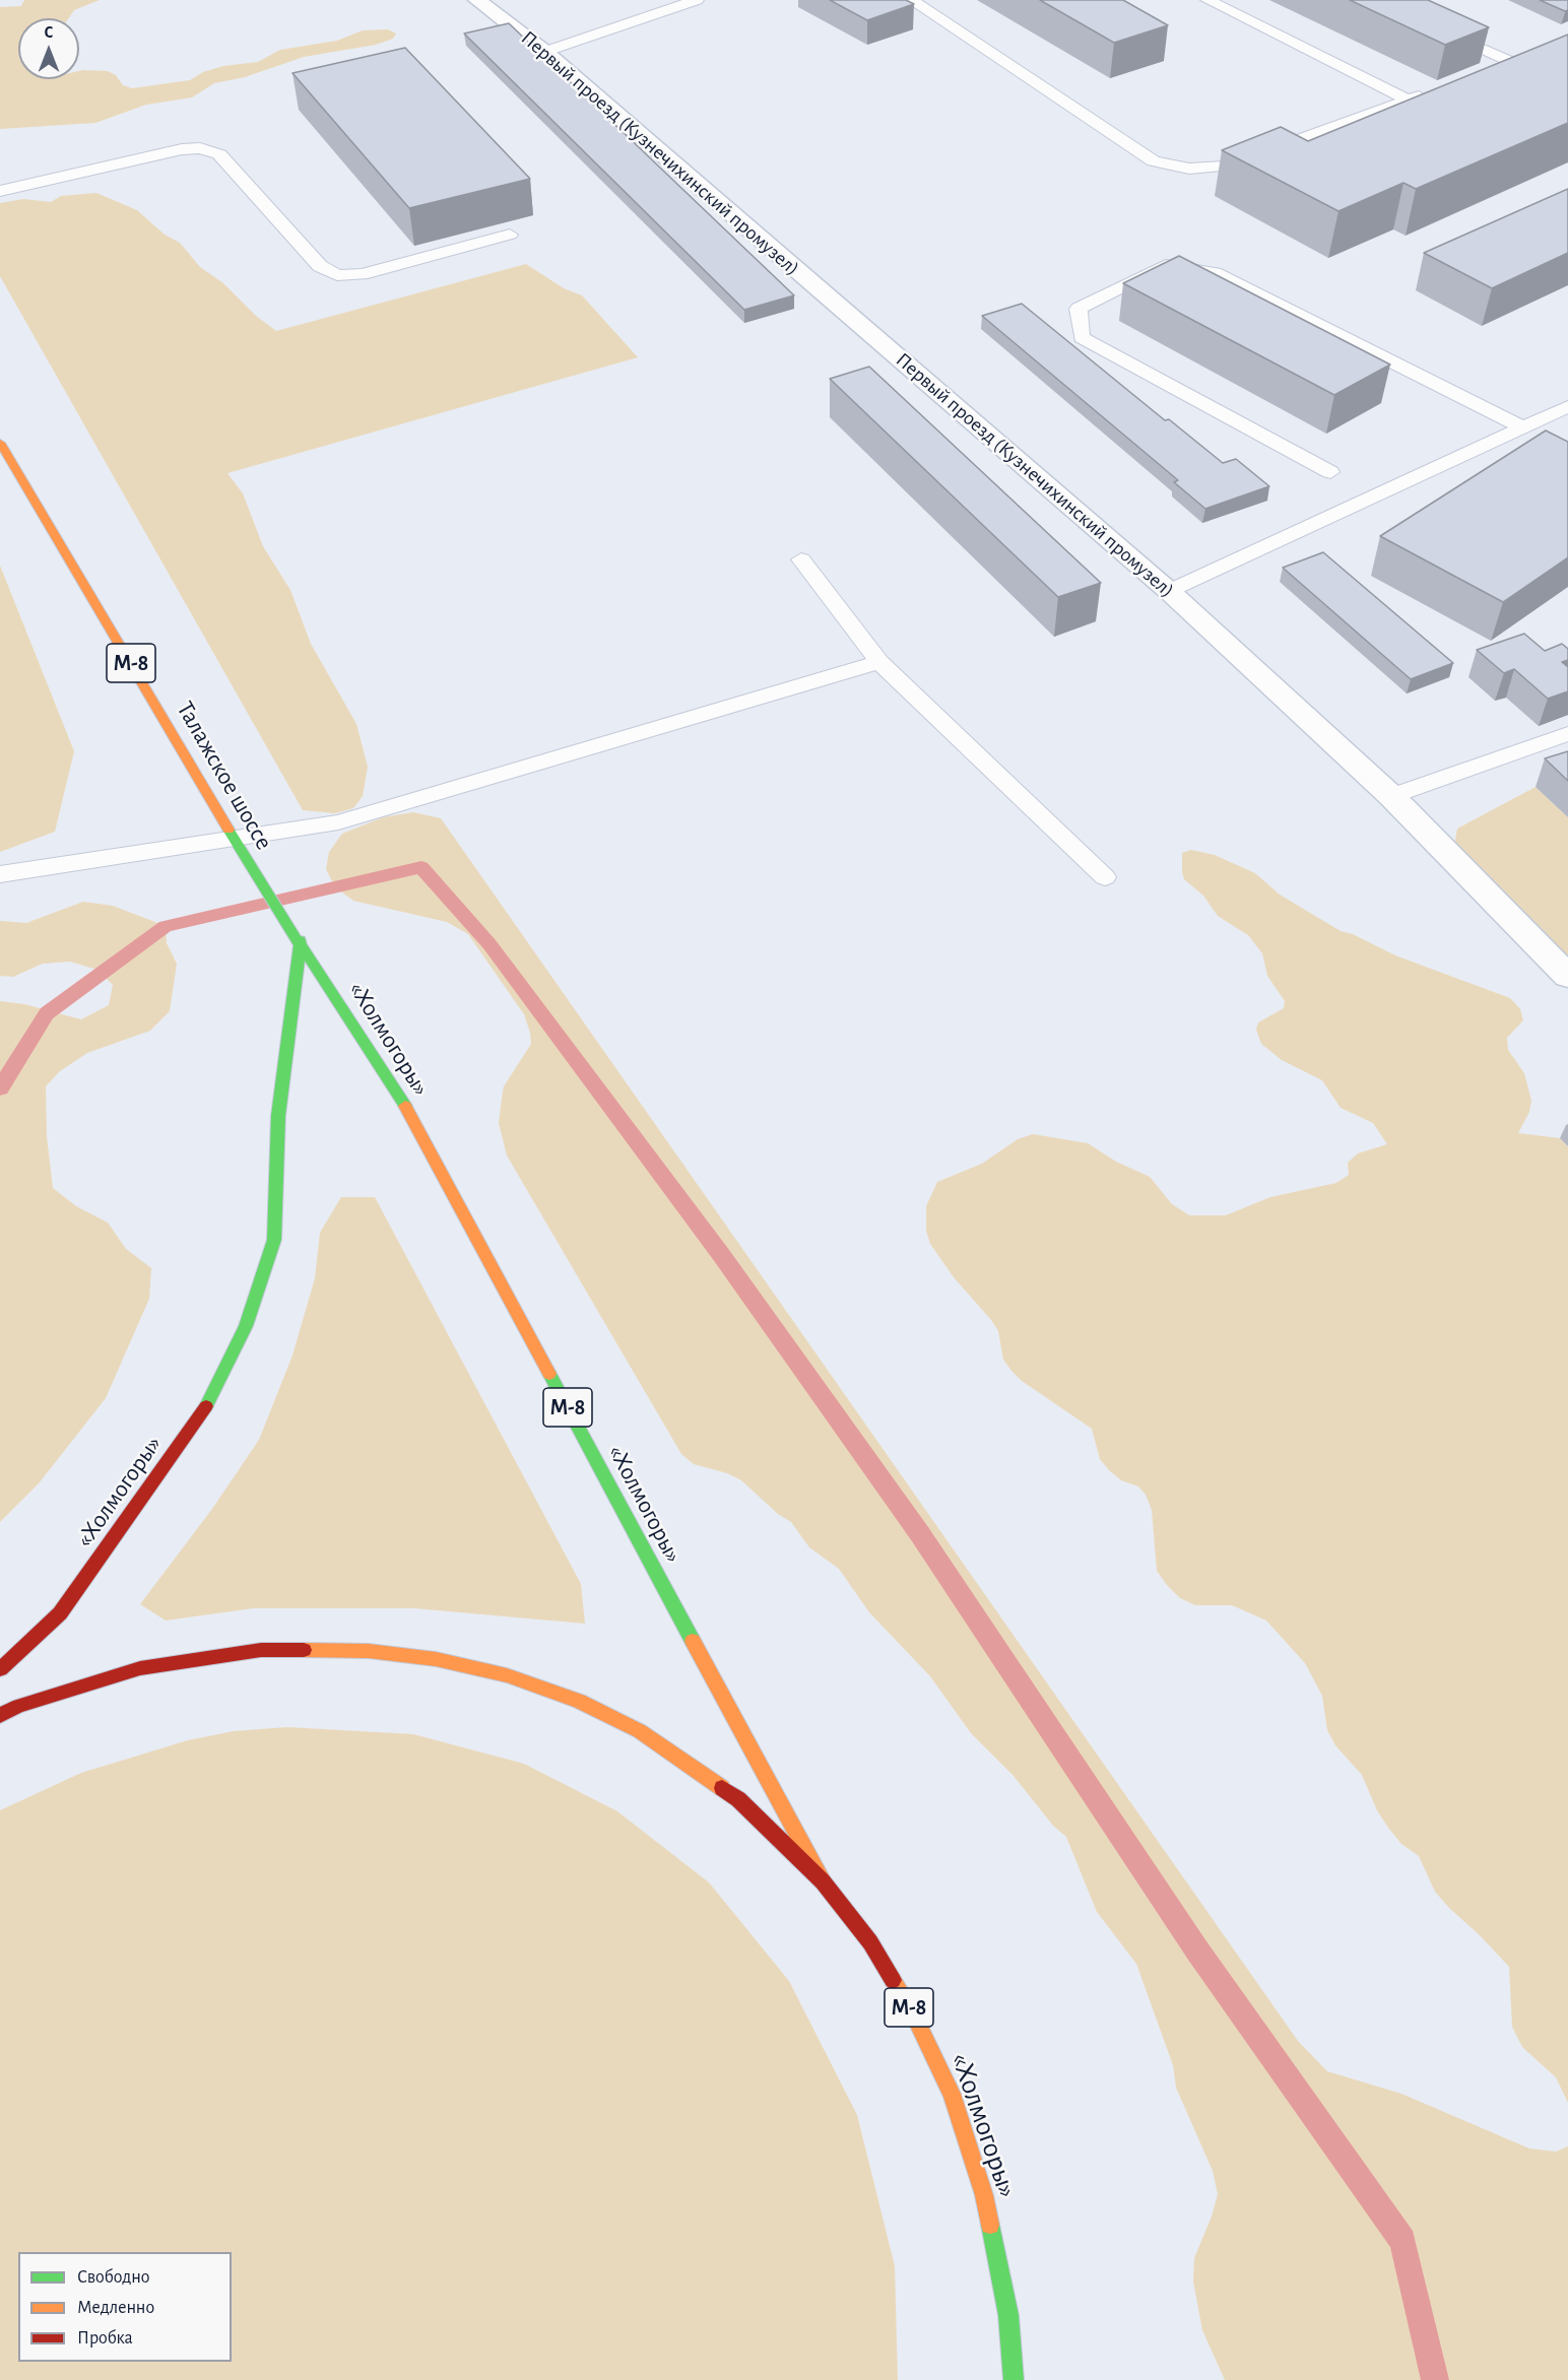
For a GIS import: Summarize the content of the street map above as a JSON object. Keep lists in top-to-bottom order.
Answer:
{
  "streets": {
    "main road": ["М-8", "Талажское шоссе", "«Холмогоры»"],
    "street": ["Первый проезд (Кузнечихинский промузел)"]
  },
  "crossings": [
    ["Талажское шоссе", "«Холмогоры»"]
  ],
  "legend": ["Свободно", "Медленно", "Пробка"],
  "north": "top"
}
